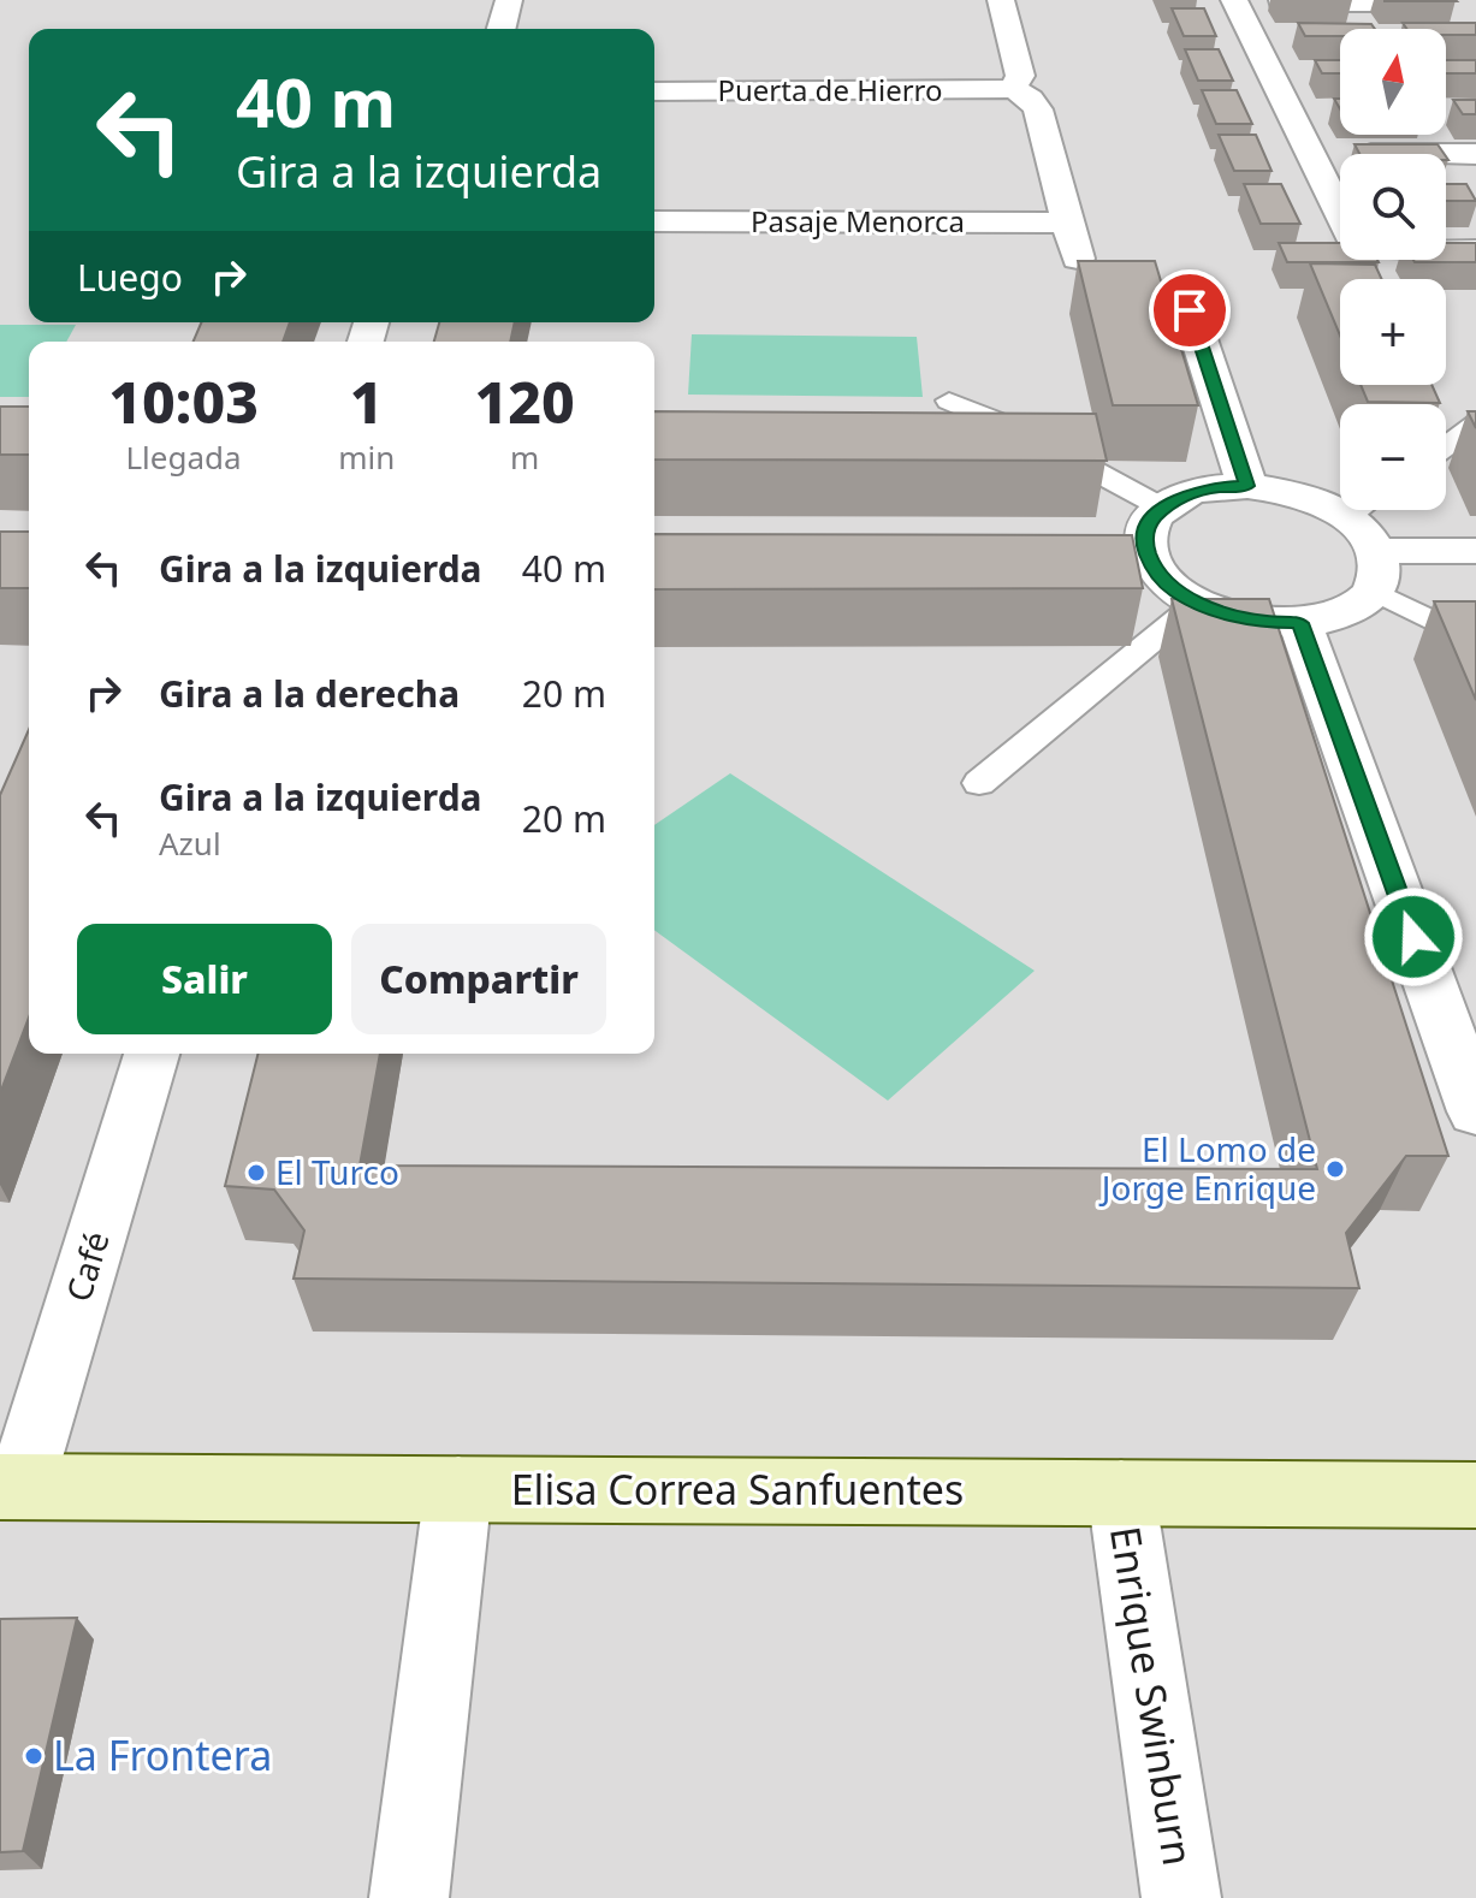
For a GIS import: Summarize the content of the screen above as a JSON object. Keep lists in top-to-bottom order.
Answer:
{
  "streets": {
    "street": [
      "Puerta de Hierro",
      "Pasaje Menorca",
      "Café",
      "Elisa Correa Sanfuentes",
      "Enrique Swinburn"
    ]
  },
  "crossings": [
    ["Café", "Elisa Correa Sanfuentes"],
    ["Elisa Correa Sanfuentes", "Enrique Swinburn"]
  ],
  "places": ["El Lomo de Jorge Enrique", "El Turco", "La Frontera"],
  "north": "top",
  "page": {
    "map_buttons": ["+", "−"],
    "turn": ["40 m", "Gira a la izquierda"],
    "then": "Luego",
    "eta": [
      "10:03",
      "Llegada",
      "1",
      "min",
      "120",
      "m"
    ],
    "list": [
      {
        "name": "Gira a la izquierda",
        "value": "40 m"
      },
      {
        "name": "Gira a la derecha",
        "value": "20 m"
      },
      {
        "name": "Gira a la izquierda",
        "note": "Azul",
        "value": "20 m"
      }
    ],
    "buttons": ["Salir", "Compartir"]
  }
}
